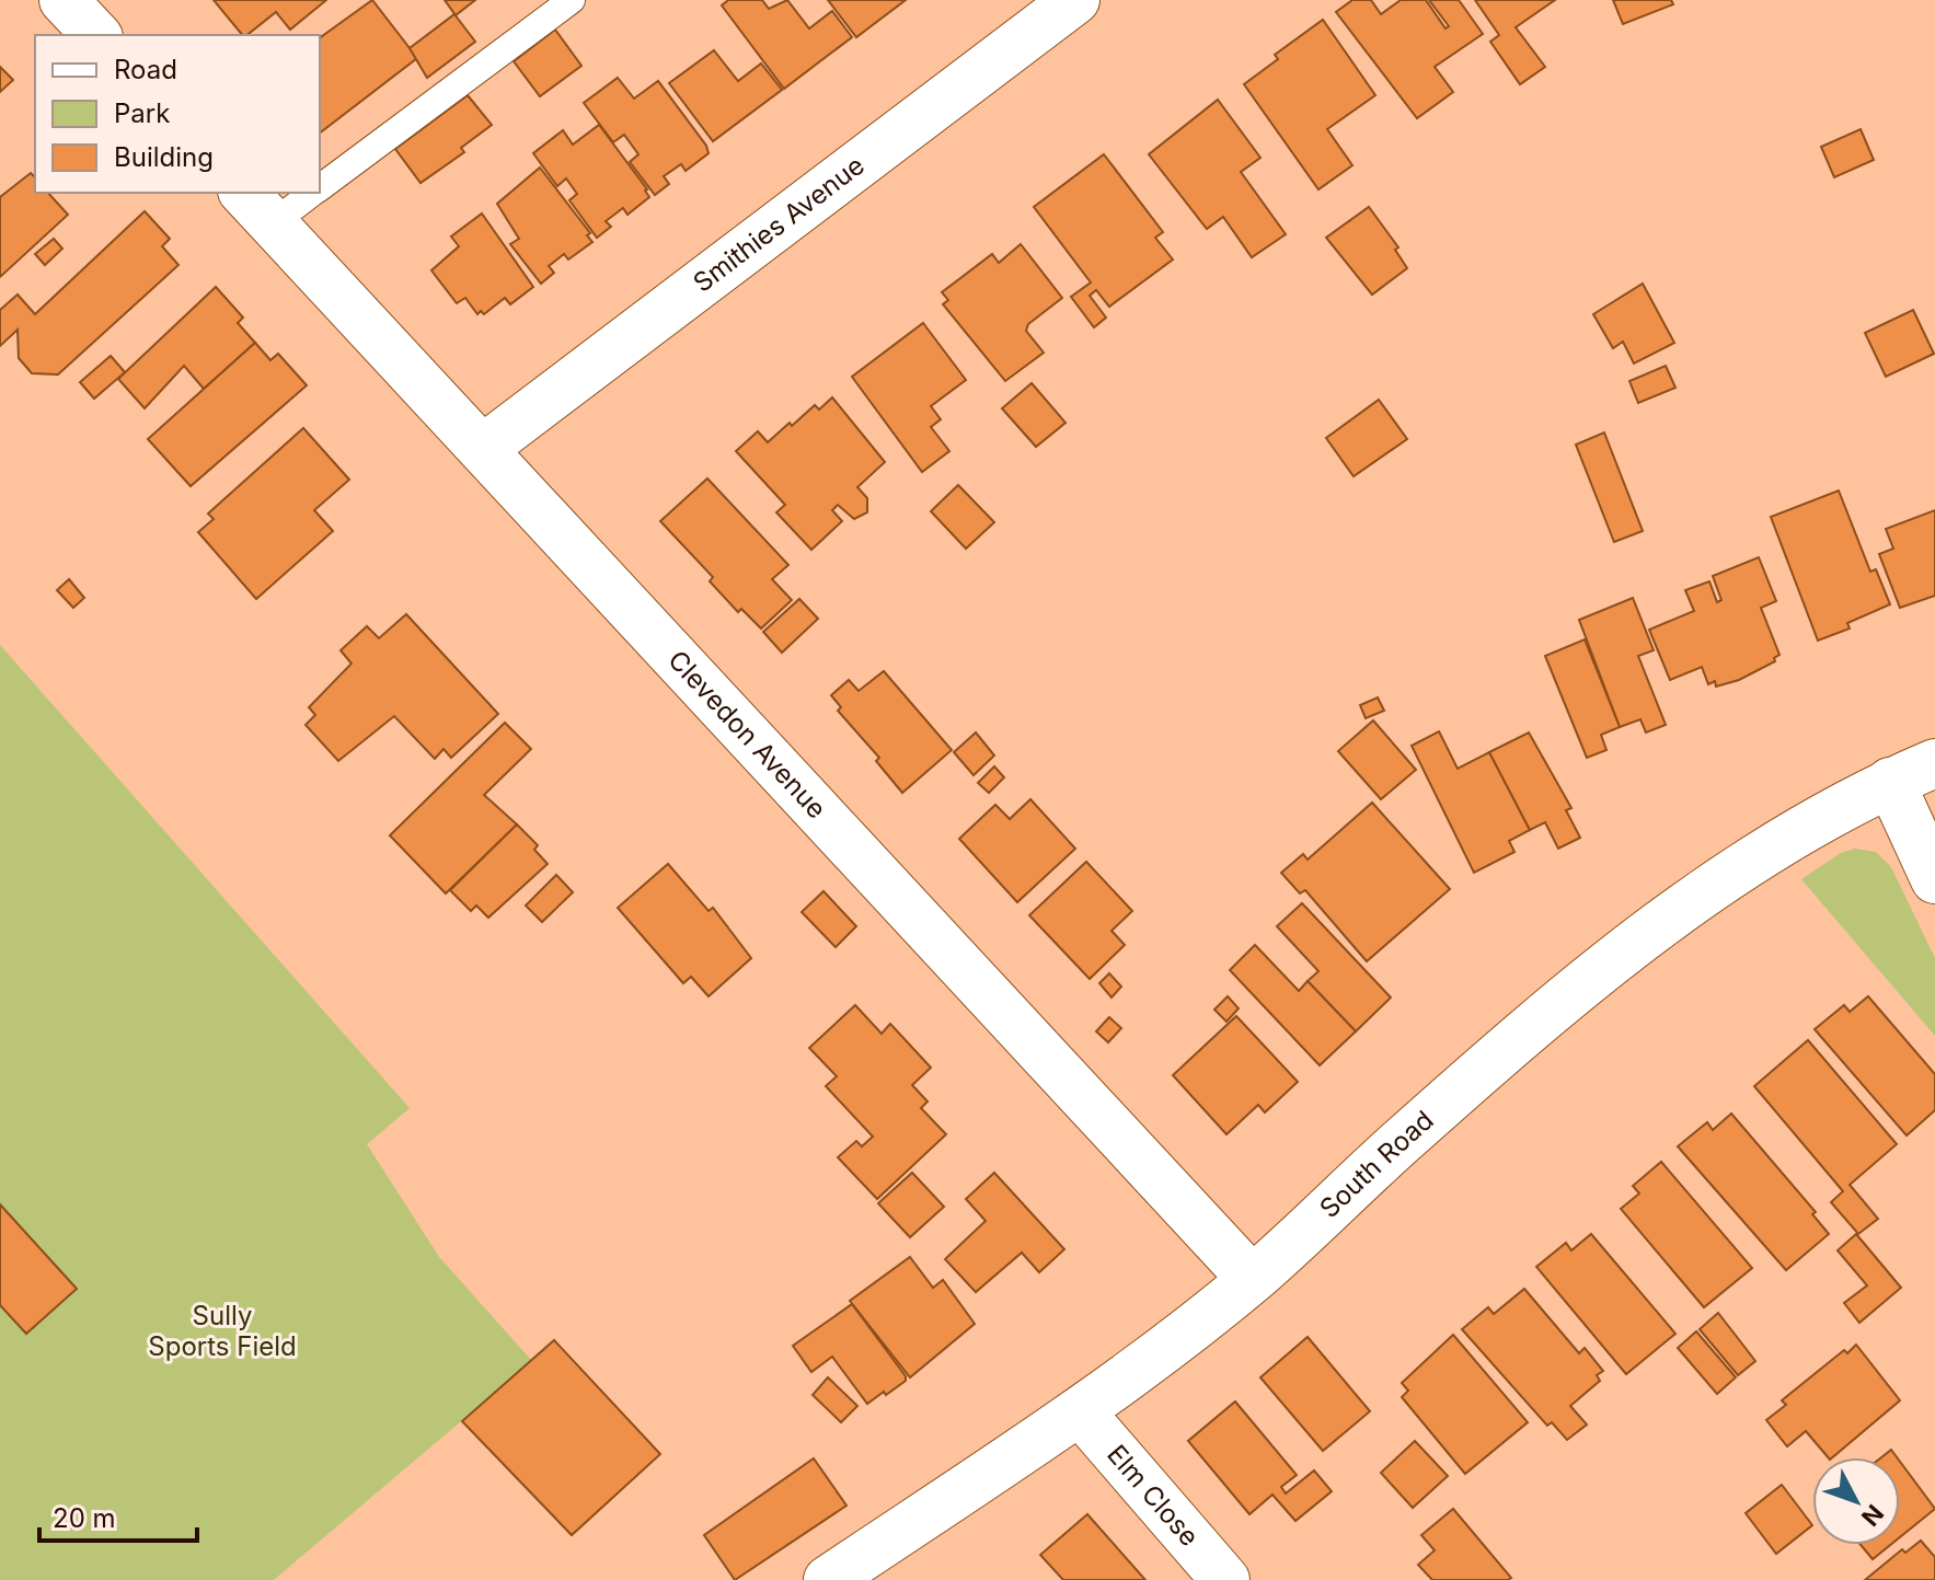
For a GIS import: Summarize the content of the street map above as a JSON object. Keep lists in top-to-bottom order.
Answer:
{
  "streets": {
    "street": [
      "Smithies Avenue",
      "Clevedon Avenue",
      "South Road",
      "Elm Close"
    ]
  },
  "crossings": [
    ["Smithies Avenue", "Clevedon Avenue"],
    ["Clevedon Avenue", "South Road"],
    ["South Road", "Elm Close"]
  ],
  "parks": ["Sully Sports Field"],
  "legend": ["Road", "Park", "Building"],
  "scale_bar": "20 m",
  "north": "bottom right"
}
